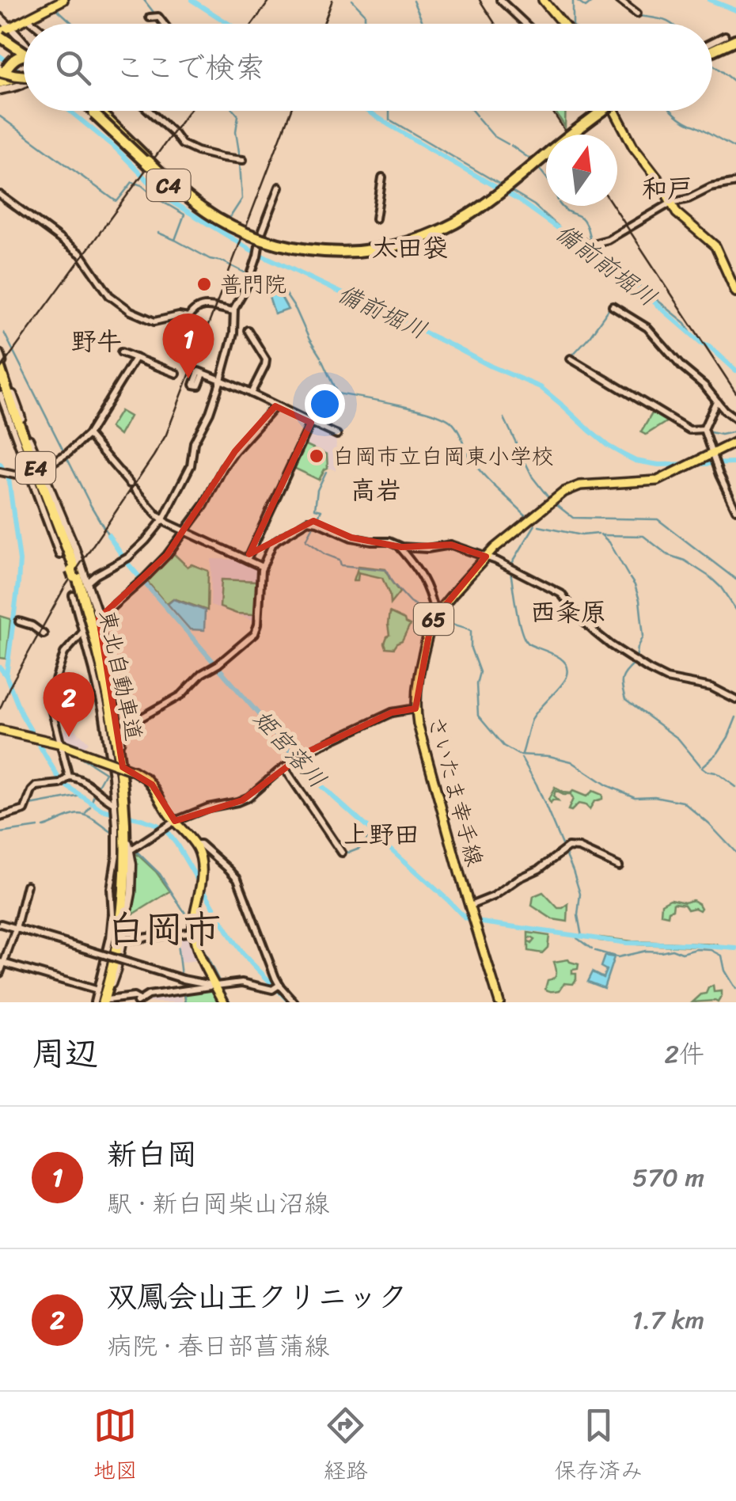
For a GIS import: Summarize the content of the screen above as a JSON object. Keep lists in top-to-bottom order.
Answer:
{
  "streets": {
    "highway": ["C4", "E4", "東北自動車道"],
    "main road": ["65", "さいたま幸手線"]
  },
  "districts": [
    "和戸",
    "太田袋",
    "野牛",
    "高岩",
    "西粂原",
    "上野田",
    "白岡市"
  ],
  "water": ["備前前堀川", "備前堀川", "姫宮落川"],
  "places": ["普門院", "白岡市立白岡東小学校"],
  "north": "top",
  "page": {
    "search": "ここで検索",
    "pins": ["1", "2"],
    "heading": ["周辺", "2件"],
    "list": [
      {
        "mark": "1",
        "name": "新白岡",
        "note": "駅 · 新白岡柴山沼線",
        "value": "570 m"
      },
      {
        "mark": "2",
        "name": "双鳳会山王クリニック",
        "note": "病院 · 春日部菖蒲線",
        "value": "1.7 km"
      }
    ],
    "nav": ["地図", "経路", "保存済み"]
  }
}
